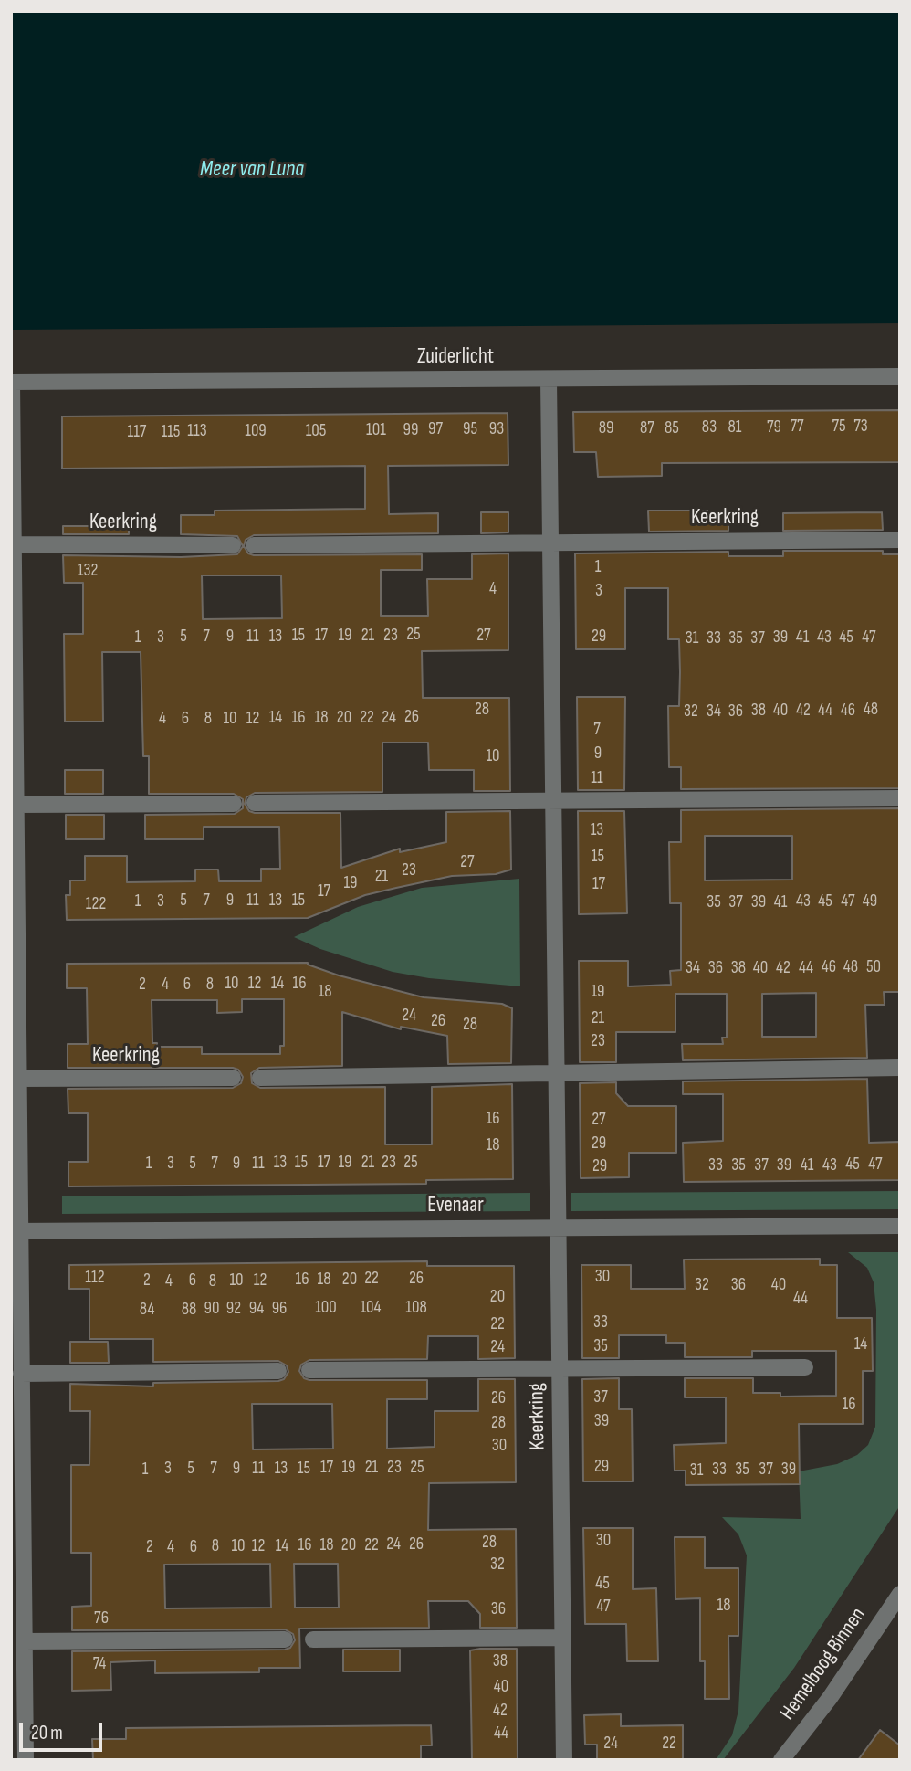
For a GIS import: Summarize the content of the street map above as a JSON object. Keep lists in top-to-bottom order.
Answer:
{
  "streets": {
    "street": [
      "Zuiderlicht",
      "Keerkring",
      "Evenaar",
      "Hemelboog Binnen"
    ]
  },
  "crossings": [
    ["Zuiderlicht", "Keerkring"],
    ["Keerkring", "Evenaar"]
  ],
  "water": ["Meer van Luna"],
  "house_numbers": [
    "77",
    "75",
    "73",
    "83",
    "81",
    "79",
    "89",
    "87",
    "85",
    "97",
    "95",
    "93",
    "101",
    "99",
    "113",
    "109",
    "105",
    "117",
    "115",
    "1",
    "132",
    "4",
    "3",
    "25",
    "15",
    "17",
    "19",
    "21",
    "23",
    "27",
    "5",
    "7",
    "9",
    "11",
    "13",
    "29",
    "1",
    "3",
    "39",
    "41",
    "43",
    "45",
    "47",
    "31",
    "33",
    "35",
    "37",
    "28",
    "48",
    "38",
    "40",
    "42",
    "44",
    "46",
    "32",
    "34",
    "36",
    "26",
    "14",
    "16",
    "18",
    "20",
    "22",
    "24",
    "4",
    "6",
    "8",
    "10",
    "12",
    "7",
    "9",
    "10",
    "11",
    "13",
    "15",
    "27",
    "23",
    "21",
    "19",
    "17",
    "17",
    "5",
    "7",
    "9",
    "11",
    "13",
    "15",
    "1",
    "3",
    "43",
    "45",
    "47",
    "49",
    "35",
    "37",
    "39",
    "41",
    "122",
    "46",
    "48",
    "50",
    "34",
    "36",
    "38",
    "40",
    "42",
    "44",
    "10",
    "12",
    "14",
    "16",
    "2",
    "4",
    "6",
    "8",
    "18",
    "19",
    "24",
    "21",
    "26",
    "28",
    "23",
    "16",
    "27",
    "29",
    "18",
    "13",
    "15",
    "17",
    "19",
    "21",
    "23",
    "25",
    "1",
    "3",
    "5",
    "7",
    "9",
    "11",
    "45",
    "47",
    "33",
    "35",
    "37",
    "39",
    "41",
    "43",
    "29",
    "30",
    "112",
    "22",
    "26",
    "16",
    "18",
    "20",
    "2",
    "6",
    "10",
    "12",
    "4",
    "8",
    "32",
    "36",
    "40",
    "20",
    "44",
    "100",
    "104",
    "108",
    "90",
    "92",
    "94",
    "96",
    "84",
    "88",
    "33",
    "22",
    "14",
    "35",
    "24",
    "37",
    "26",
    "16",
    "39",
    "28",
    "30",
    "29",
    "17",
    "19",
    "21",
    "23",
    "25",
    "3",
    "5",
    "7",
    "9",
    "11",
    "13",
    "15",
    "1",
    "33",
    "35",
    "37",
    "39",
    "31",
    "30",
    "28",
    "24",
    "26",
    "16",
    "18",
    "20",
    "22",
    "8",
    "10",
    "12",
    "14",
    "2",
    "4",
    "6",
    "32",
    "45",
    "18",
    "47",
    "36",
    "76",
    "38",
    "74",
    "40",
    "42",
    "44",
    "24",
    "22"
  ],
  "scale_bar": "20 m"
}
